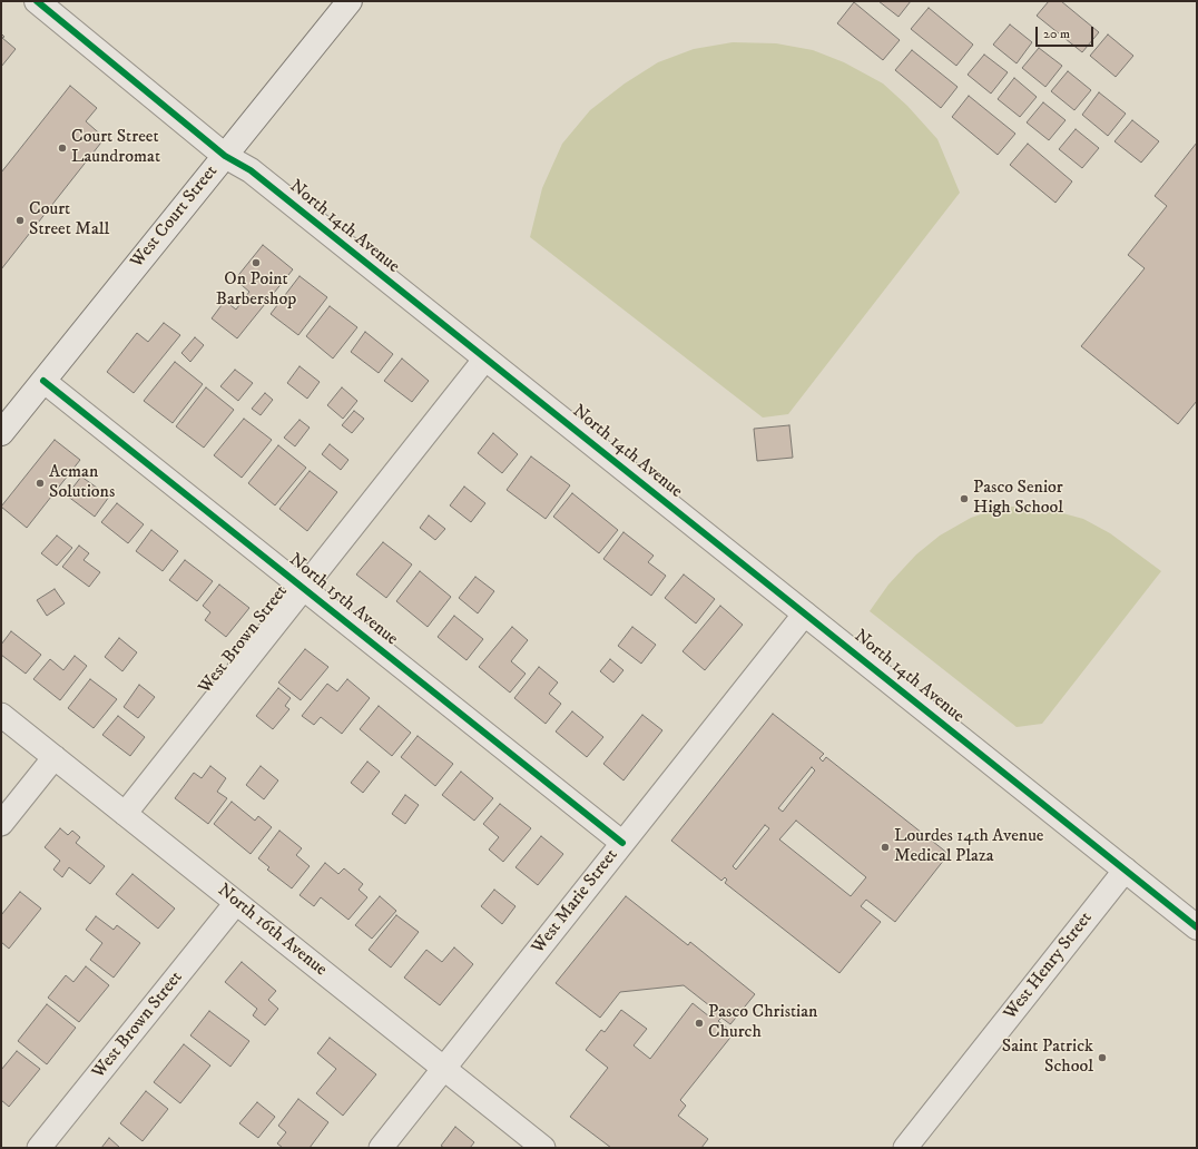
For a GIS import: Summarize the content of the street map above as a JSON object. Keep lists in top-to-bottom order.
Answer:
{
  "streets": {
    "street": [
      "West Court Street",
      "North 14th Avenue",
      "North 15th Avenue",
      "West Brown Street",
      "West Marie Street",
      "North 16th Avenue",
      "West Henry Street"
    ]
  },
  "crossings": [
    ["West Court Street", "North 14th Avenue"],
    ["West Court Street", "North 15th Avenue"],
    ["North 14th Avenue", "West Brown Street"],
    ["North 14th Avenue", "West Marie Street"],
    ["North 14th Avenue", "West Henry Street"],
    ["North 15th Avenue", "West Brown Street"],
    ["North 15th Avenue", "West Marie Street"],
    ["West Brown Street", "North 16th Avenue"],
    ["West Marie Street", "North 16th Avenue"]
  ],
  "places": [
    "Court Street Laundromat",
    "Court Street Mall",
    "On Point Barbershop",
    "Acman Solutions",
    "Pasco Senior High School",
    "Lourdes 14th Avenue Medical Plaza",
    "Pasco Christian Church",
    "Saint Patrick School"
  ],
  "scale_bar": "20 m"
}
